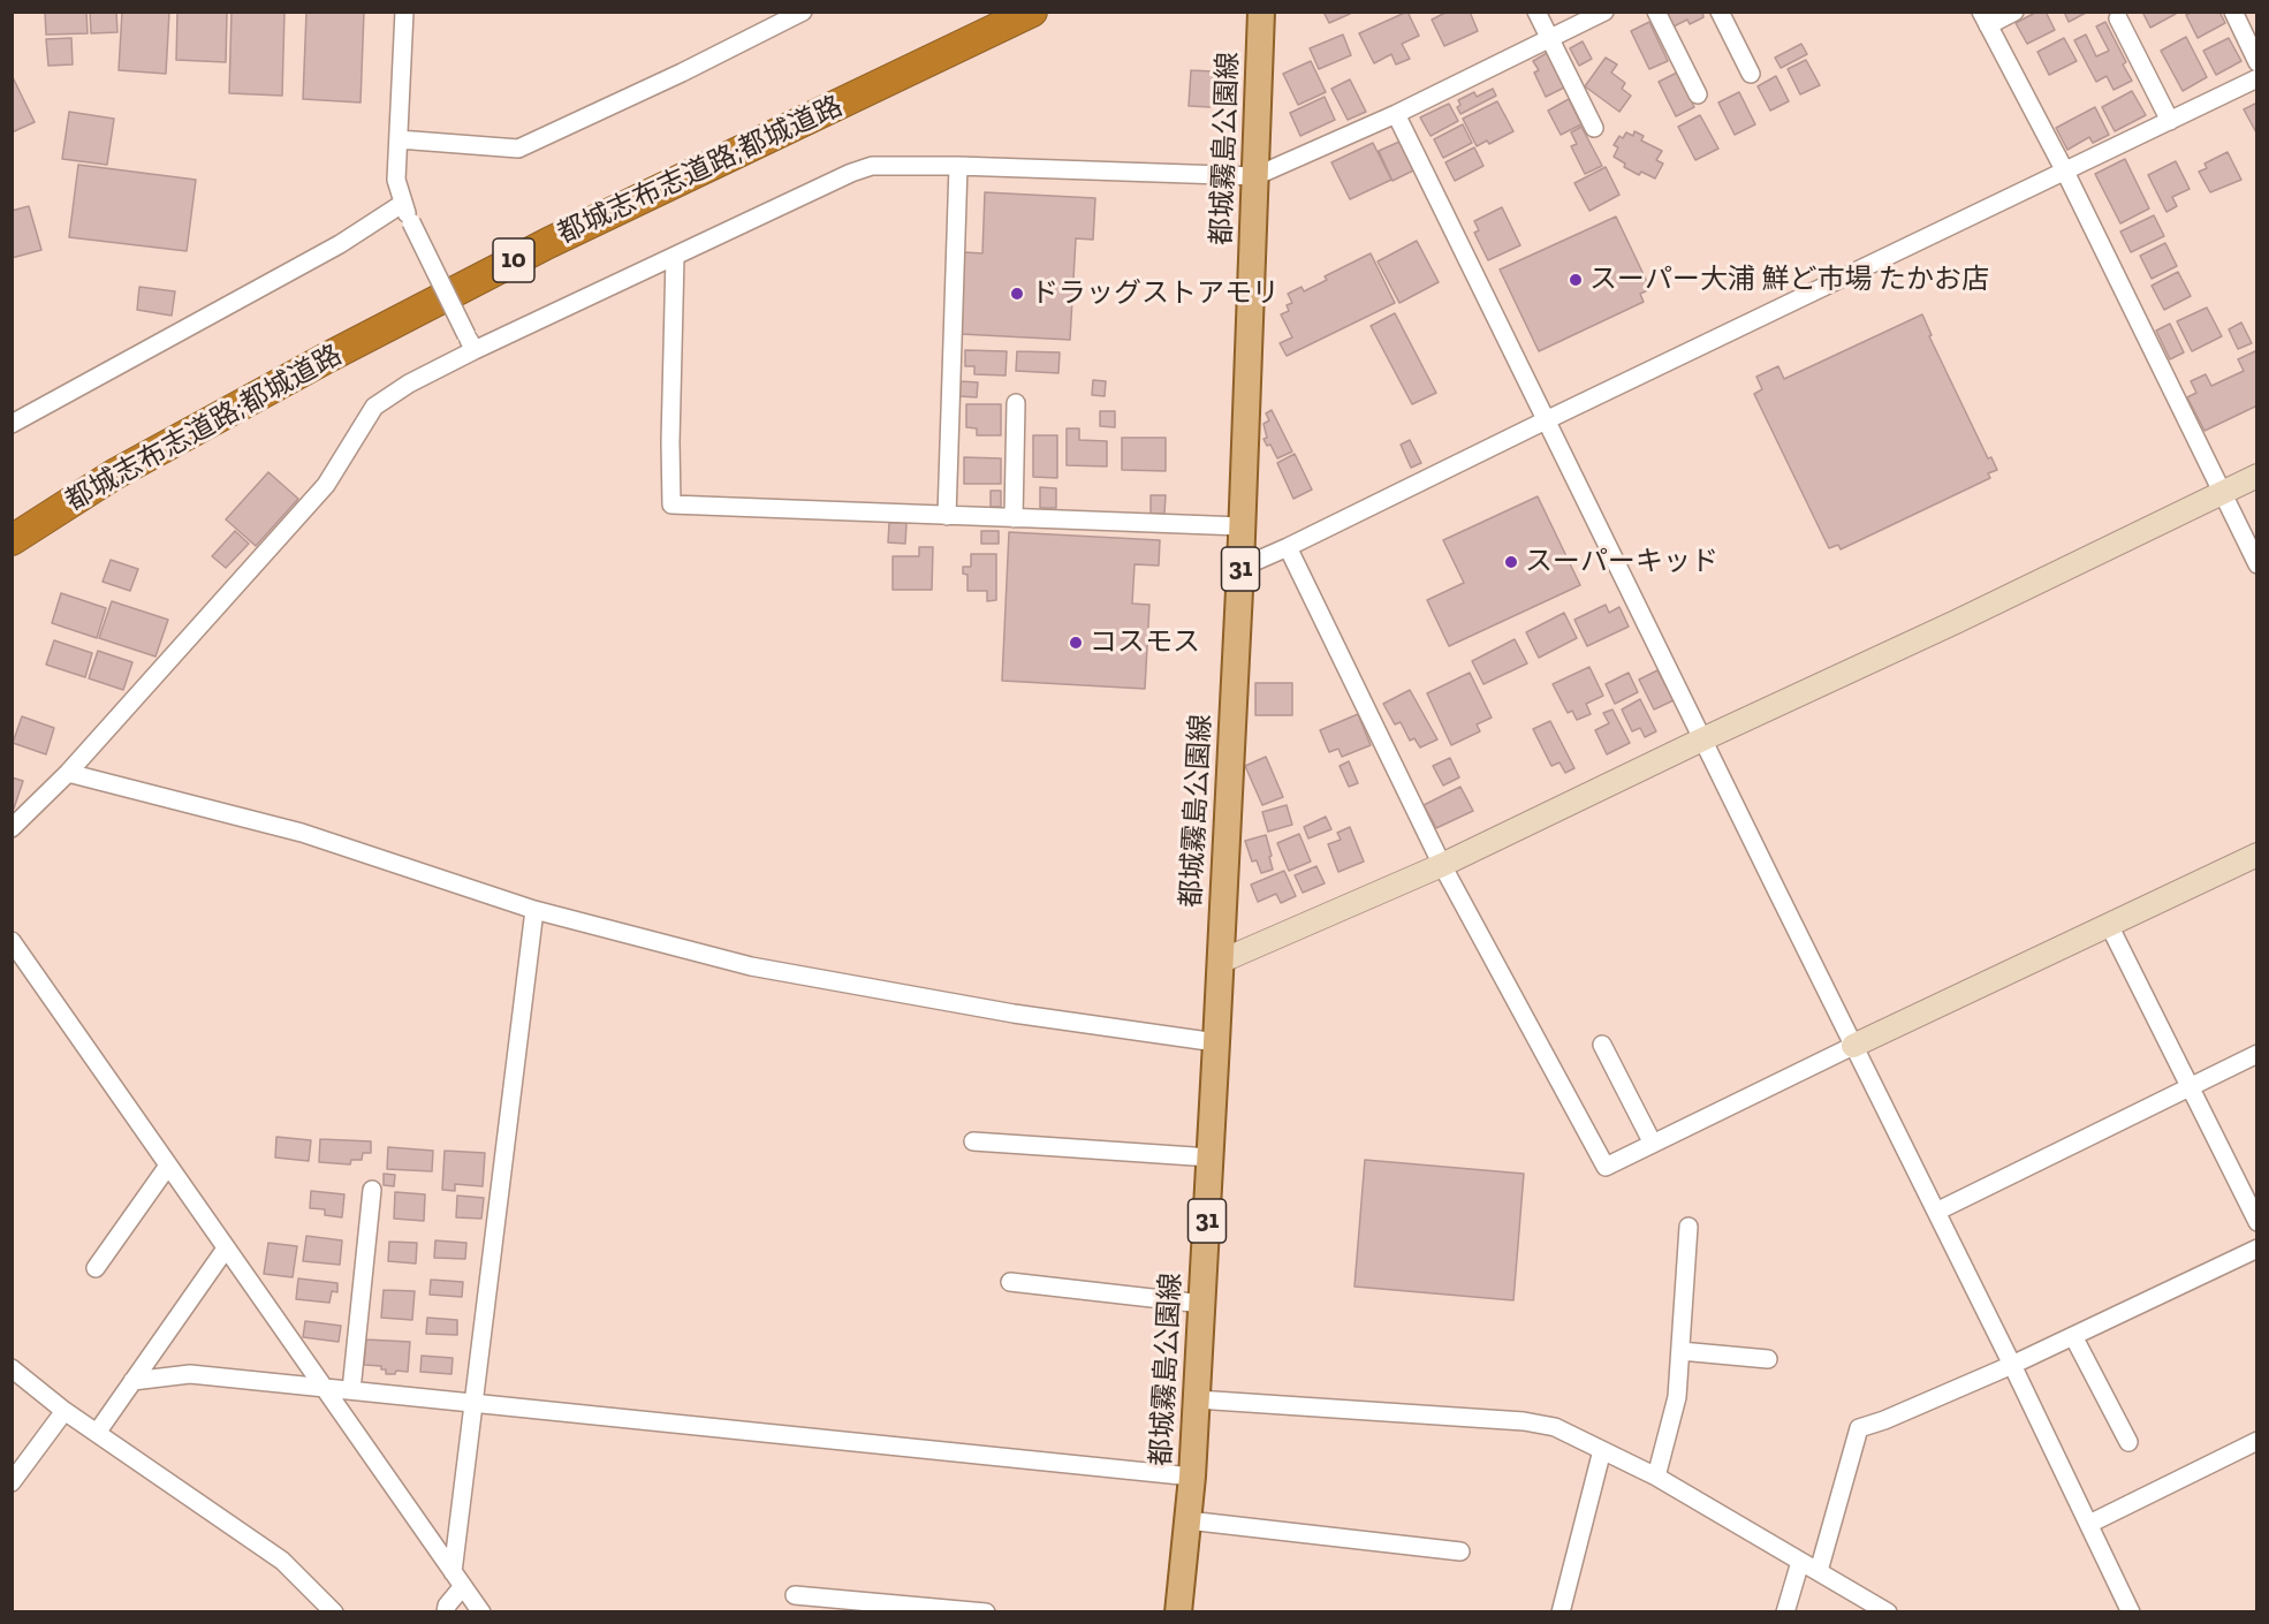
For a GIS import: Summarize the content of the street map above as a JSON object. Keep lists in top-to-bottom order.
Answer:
{
  "streets": {
    "highway": ["都城志布志道路;都城道路", "10"],
    "main road": ["都城霧島公園線", "31"]
  },
  "places": [
    "スーパー大浦 鮮ど市場 たかお店",
    "ドラッグストアモリ",
    "スーパーキッド",
    "コスモス"
  ]
}
